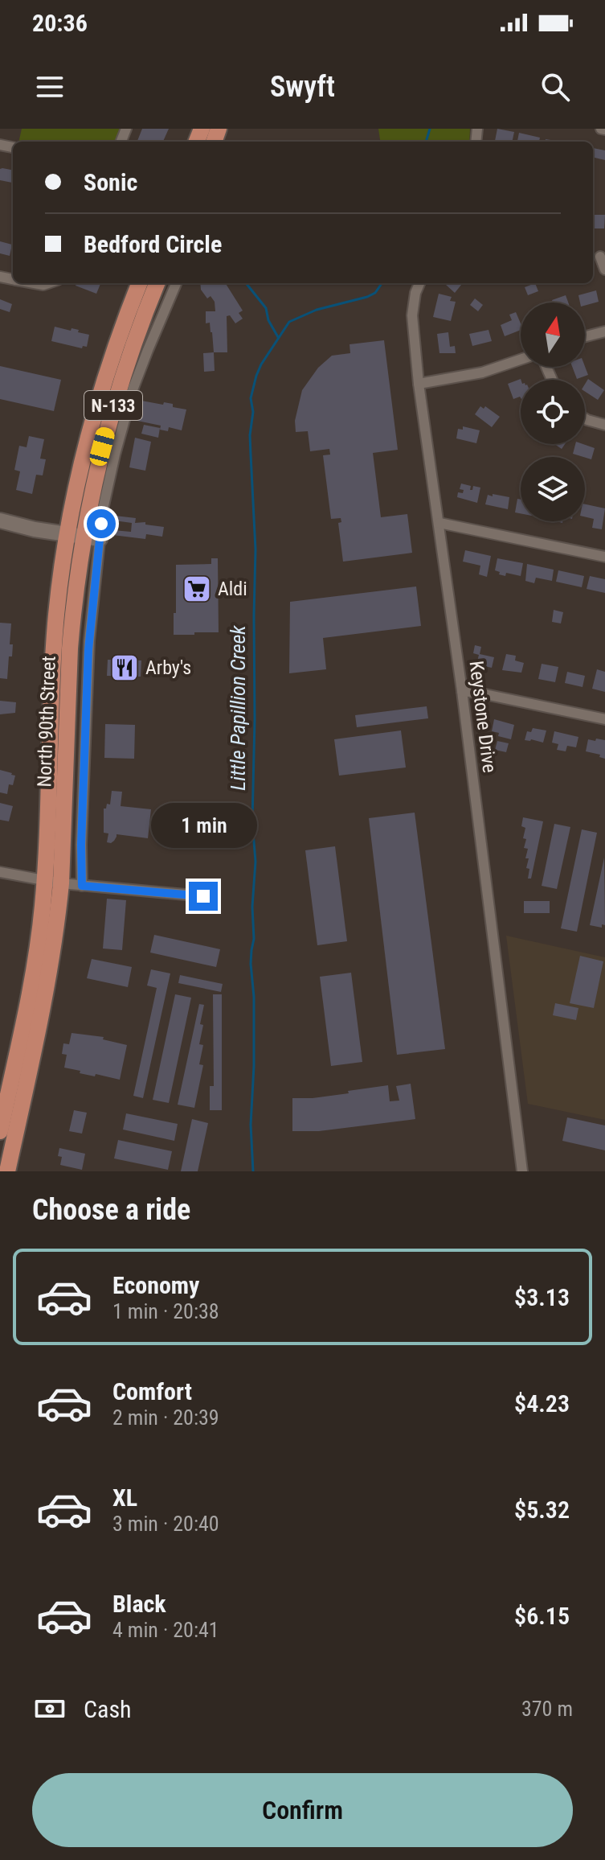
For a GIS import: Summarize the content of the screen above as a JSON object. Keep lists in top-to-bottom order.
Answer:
{
  "streets": {
    "main road": ["N-133", "North 90th Street"],
    "street": ["Keystone Drive"]
  },
  "water": ["Little Papillion Creek"],
  "places": {
    "supermarket": ["Aldi"],
    "restaurant": ["Arby's"]
  },
  "north": "top",
  "page": {
    "status": "20:36",
    "header": "Swyft",
    "banner": ["Sonic", "Bedford Circle"],
    "bubble": "1 min",
    "heading": "Choose a ride",
    "list": [
      {
        "name": "Economy",
        "note": "1 min · 20:38",
        "value": "$3.13"
      },
      {
        "name": "Comfort",
        "note": "2 min · 20:39",
        "value": "$4.23"
      },
      {
        "name": "XL",
        "note": "3 min · 20:40",
        "value": "$5.32"
      },
      {
        "name": "Black",
        "note": "4 min · 20:41",
        "value": "$6.15"
      }
    ],
    "pay": ["Cash", "370 m"],
    "buttons": "Confirm"
  }
}
